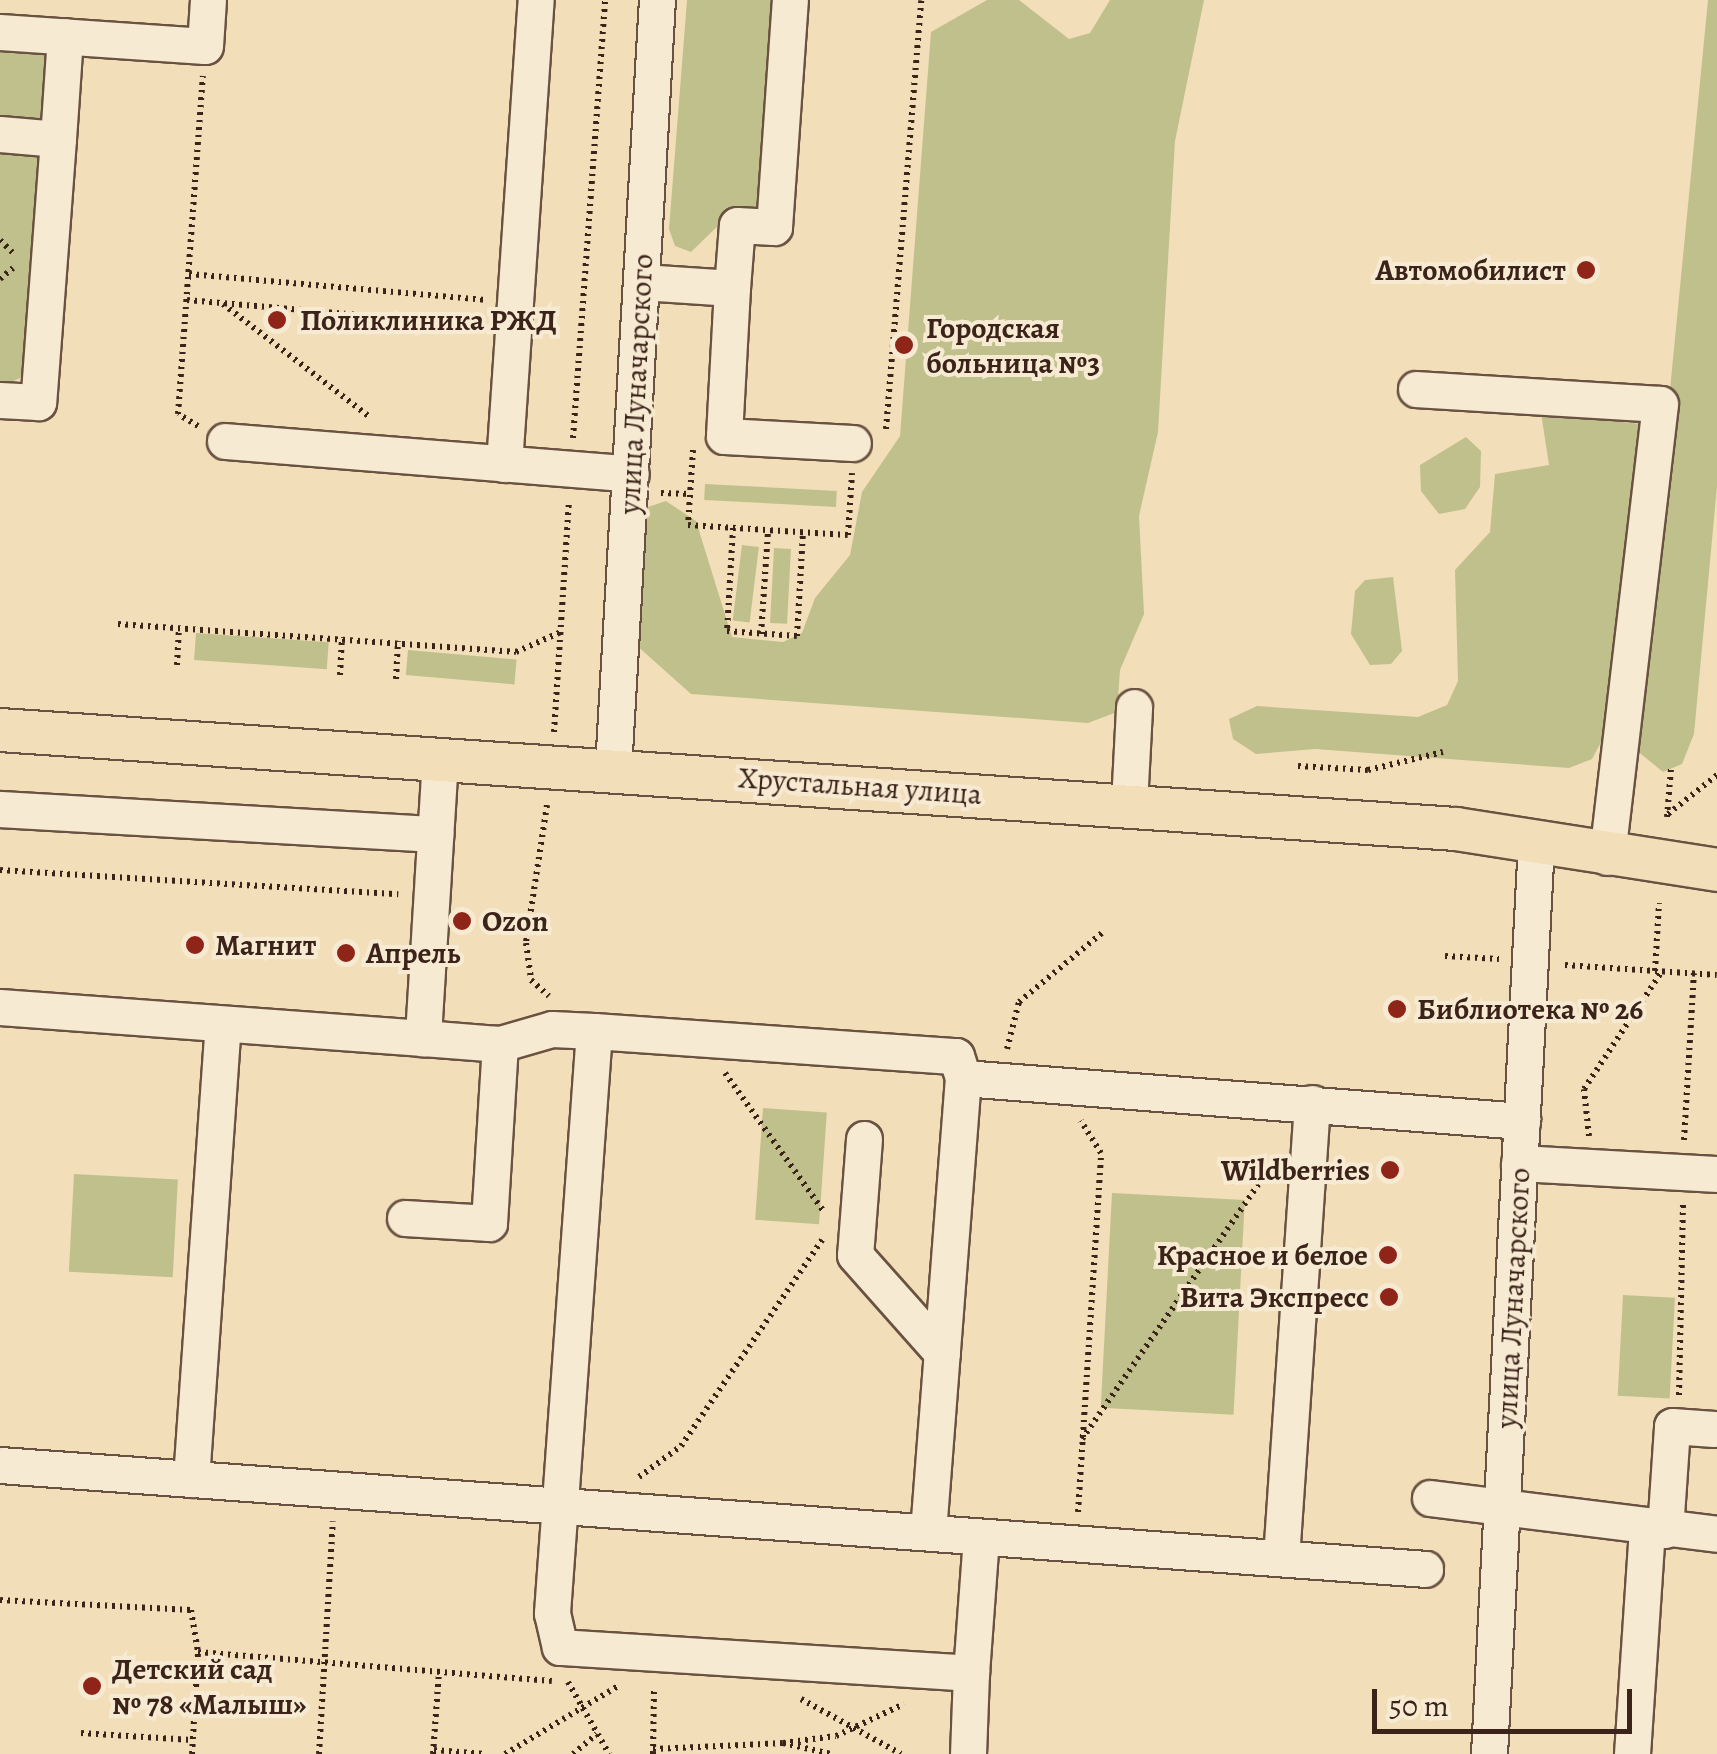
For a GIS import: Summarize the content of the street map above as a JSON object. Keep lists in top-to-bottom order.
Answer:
{
  "streets": {
    "main road": ["Хрустальная улица"],
    "street": ["улица Луначарского"]
  },
  "crossings": [
    ["улица Луначарского", "Хрустальная улица"]
  ],
  "places": [
    "Автомобилист",
    "Поликлиника РЖД",
    "Городская больница №3",
    "Ozon",
    "Магнит",
    "Апрель",
    "Библиотека № 26",
    "Wildberries",
    "Красное и белое",
    "Вита Экспресс",
    "Детский сад № 78 «Малыш»"
  ],
  "scale_bar": "50 m"
}
